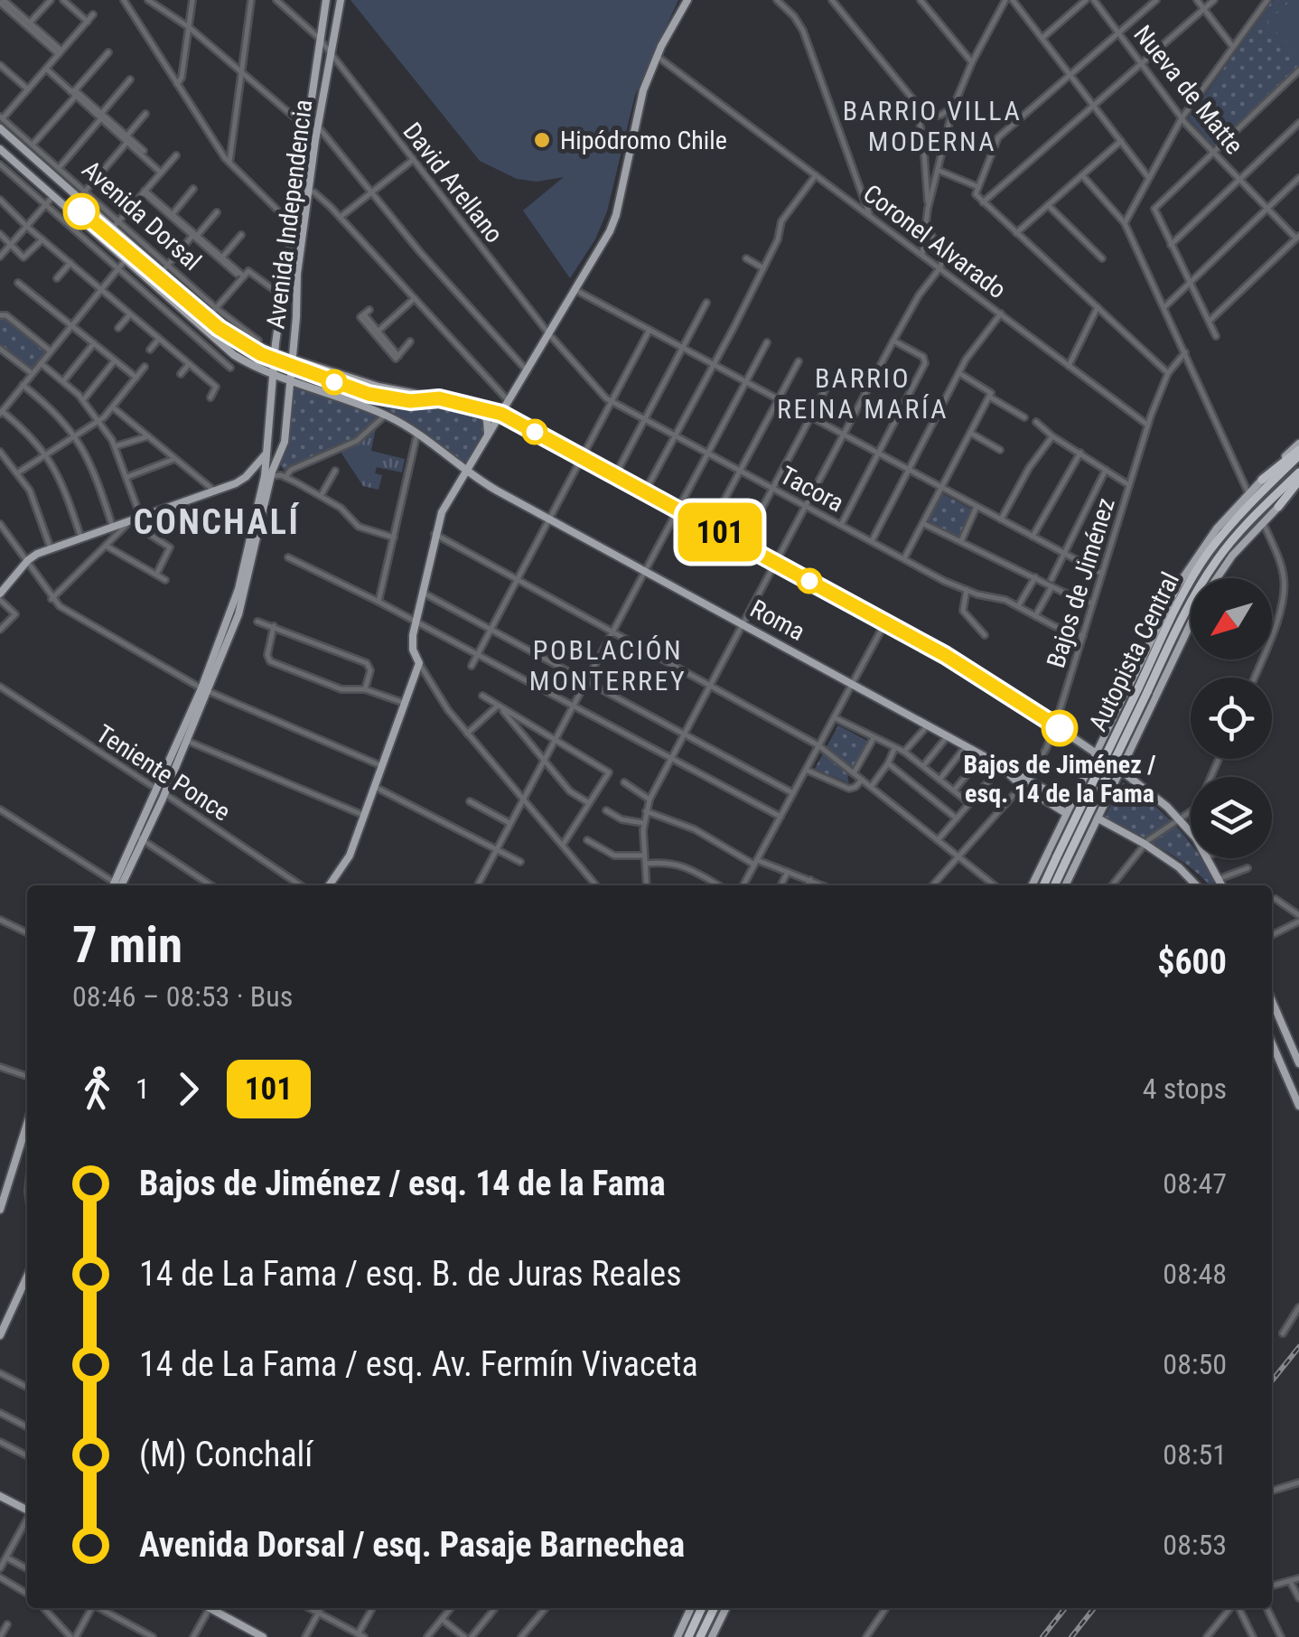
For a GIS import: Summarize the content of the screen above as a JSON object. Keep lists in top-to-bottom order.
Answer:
{
  "streets": {
    "highway": ["Autopista Central"],
    "main road": ["Avenida Independencia", "Avenida Dorsal", "Roma"],
    "street": [
      "Nueva de Matte",
      "David Arellano",
      "Coronel Alvarado",
      "Tacora",
      "Bajos de Jiménez",
      "Teniente Ponce"
    ]
  },
  "crossings": [
    ["David Arellano", "Avenida Independencia"],
    ["David Arellano", "Tacora"],
    ["Avenida Independencia", "Avenida Dorsal"],
    ["Avenida Independencia", "Teniente Ponce"],
    ["Avenida Dorsal", "Bajos de Jiménez"],
    ["Avenida Dorsal", "Roma"],
    ["Coronel Alvarado", "Bajos de Jiménez"],
    ["Tacora", "Bajos de Jiménez"],
    ["Bajos de Jiménez", "Roma"]
  ],
  "districts": [
    "BARRIO VILLA MODERNA",
    "BARRIO REINA MARÍA",
    "CONCHALÍ",
    "POBLACIÓN MONTERREY"
  ],
  "places": ["Hipódromo Chile", "Bajos de Jiménez / esq. 14 de la Fama"],
  "lines": ["bus line 101"],
  "north": "bottom left",
  "page": {
    "on_map": "101",
    "heading": ["7 min", "08:46 – 08:53 · Bus", "$600"],
    "legs": ["1", "101", "4 stops"],
    "list": [
      {
        "name": "Bajos de Jiménez / esq. 14 de la Fama",
        "value": "08:47"
      },
      {
        "name": "14 de La Fama / esq. B. de Juras Reales",
        "value": "08:48"
      },
      {
        "name": "14 de La Fama / esq. Av. Fermín Vivaceta",
        "value": "08:50"
      },
      {
        "name": "(M) Conchalí",
        "value": "08:51"
      },
      {
        "name": "Avenida Dorsal / esq. Pasaje Barnechea",
        "value": "08:53"
      }
    ]
  }
}
